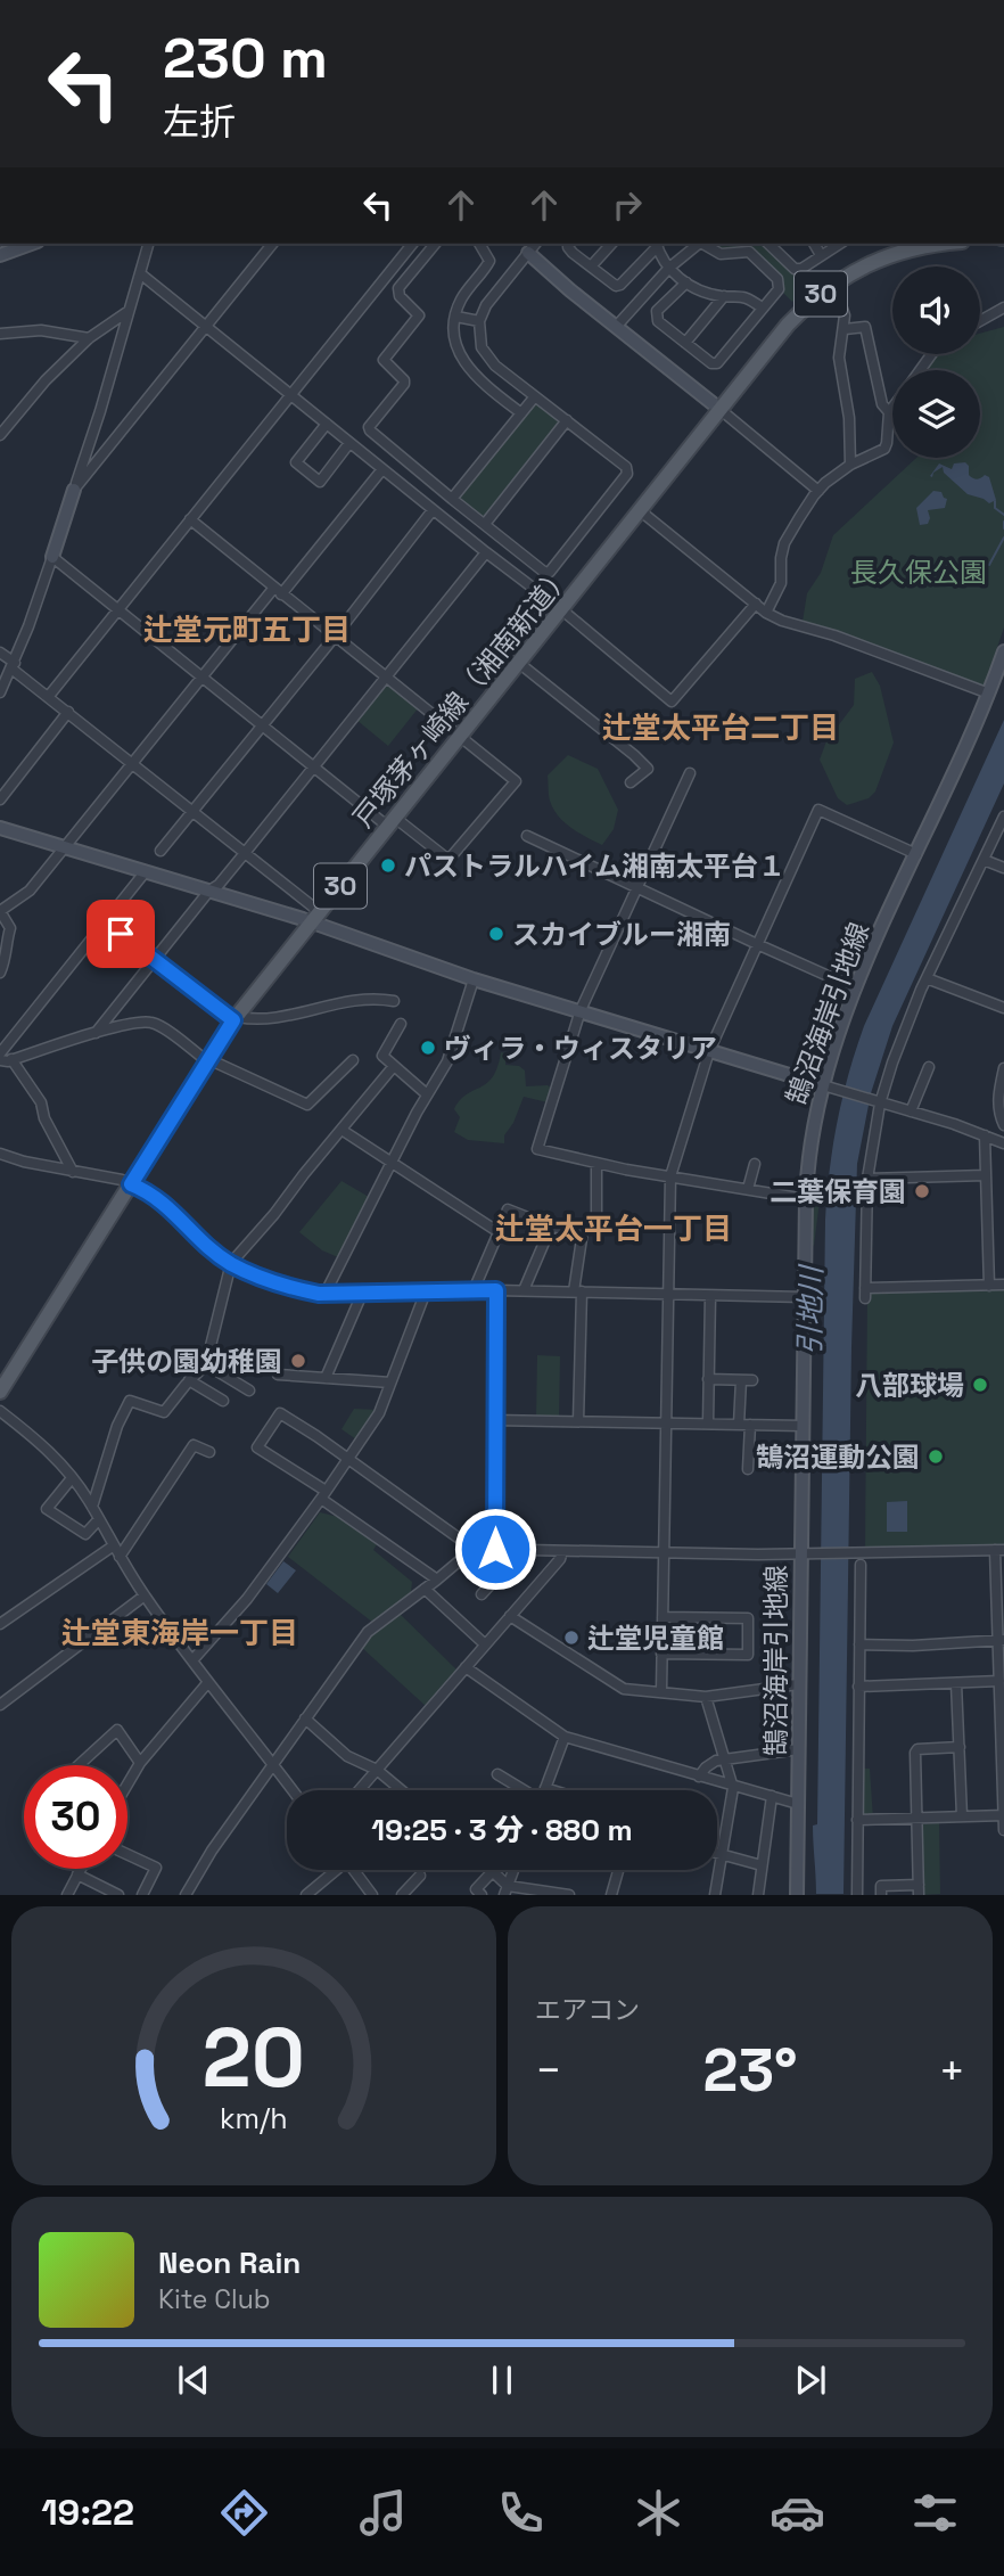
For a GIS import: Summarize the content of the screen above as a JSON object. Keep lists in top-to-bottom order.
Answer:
{
  "streets": {
    "main road": ["30", "戸塚茅ヶ崎線（湘南新道）"],
    "street": ["鵠沼海岸引地線"]
  },
  "districts": [
    "辻堂元町五丁目",
    "辻堂太平台二丁目",
    "辻堂太平台一丁目",
    "辻堂東海岸一丁目"
  ],
  "water": ["引地川"],
  "parks": ["長久保公園"],
  "places": [
    "パストラルハイム湘南太平台１",
    "スカイブルー湘南",
    "ヴィラ・ウィスタリア",
    "二葉保育園",
    "子供の園幼稚園",
    "八部球場",
    "鵠沼運動公園",
    "辻堂児童館"
  ],
  "page": {
    "turn": ["230 m", "左折"],
    "limit": "30",
    "trip": "19:25 · 3 分 · 880 m",
    "tile": "エアコン",
    "heat": ["−", "23°", "+"],
    "song": ["Neon Rain", "Kite Club"],
    "tabs": "19:22",
    "gauge": ["20", "km/h"]
  }
}
